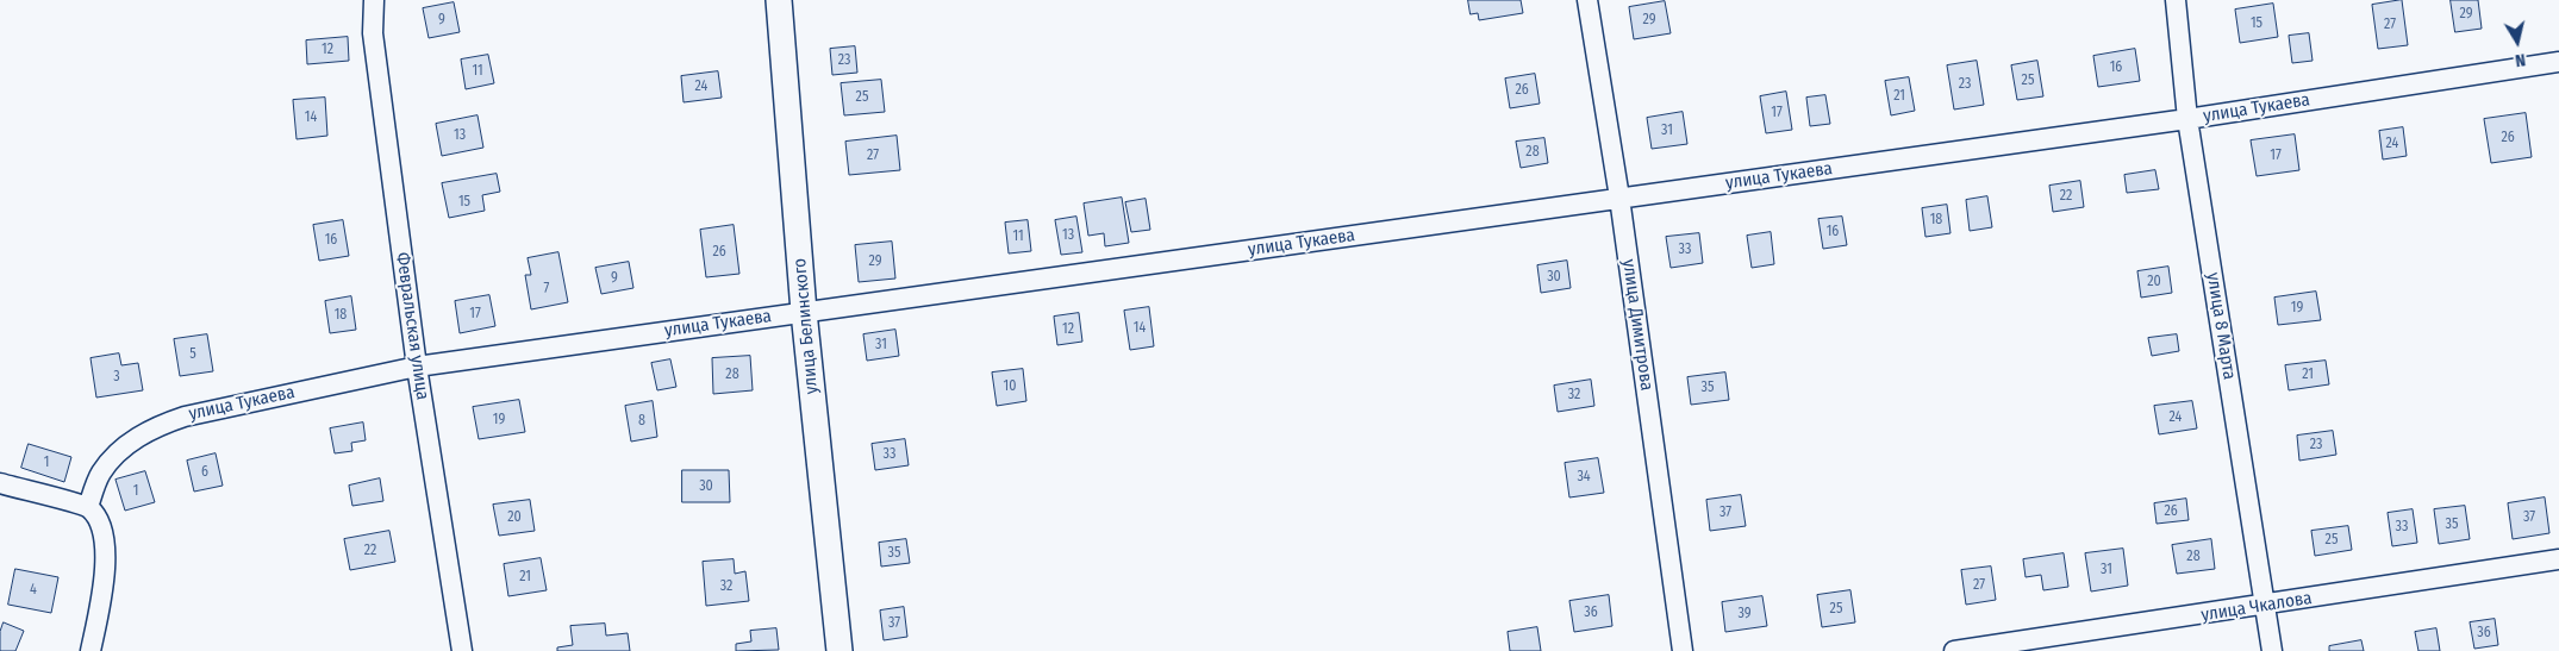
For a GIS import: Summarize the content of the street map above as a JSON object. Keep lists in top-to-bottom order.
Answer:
{
  "streets": {
    "street": [
      "улица Тукаева",
      "улица Димитрова",
      "Февральская улица",
      "улица Белинского",
      "улица 8 Марта",
      "улица Чкалова"
    ]
  },
  "crossings": [
    ["улица Тукаева", "улица Димитрова"],
    ["улица Тукаева", "Февральская улица"],
    ["улица Тукаева", "улица Белинского"],
    ["улица Тукаева", "улица 8 Марта"],
    ["улица 8 Марта", "улица Чкалова"]
  ],
  "house_numbers": [
    "29",
    "9",
    "29",
    "15",
    "27",
    "12",
    "23",
    "16",
    "11",
    "25",
    "23",
    "24",
    "26",
    "21",
    "25",
    "17",
    "14",
    "31",
    "13",
    "26",
    "24",
    "28",
    "27",
    "17",
    "22",
    "15",
    "18",
    "16",
    "13",
    "11",
    "16",
    "33",
    "26",
    "29",
    "30",
    "9",
    "20",
    "7",
    "19",
    "17",
    "18",
    "14",
    "12",
    "31",
    "5",
    "28",
    "21",
    "3",
    "10",
    "35",
    "32",
    "24",
    "19",
    "8",
    "23",
    "33",
    "1",
    "6",
    "34",
    "30",
    "1",
    "26",
    "37",
    "20",
    "37",
    "35",
    "33",
    "25",
    "22",
    "35",
    "28",
    "31",
    "21",
    "27",
    "32",
    "4",
    "25",
    "36",
    "39",
    "37",
    "36"
  ],
  "north": "bottom"
}
